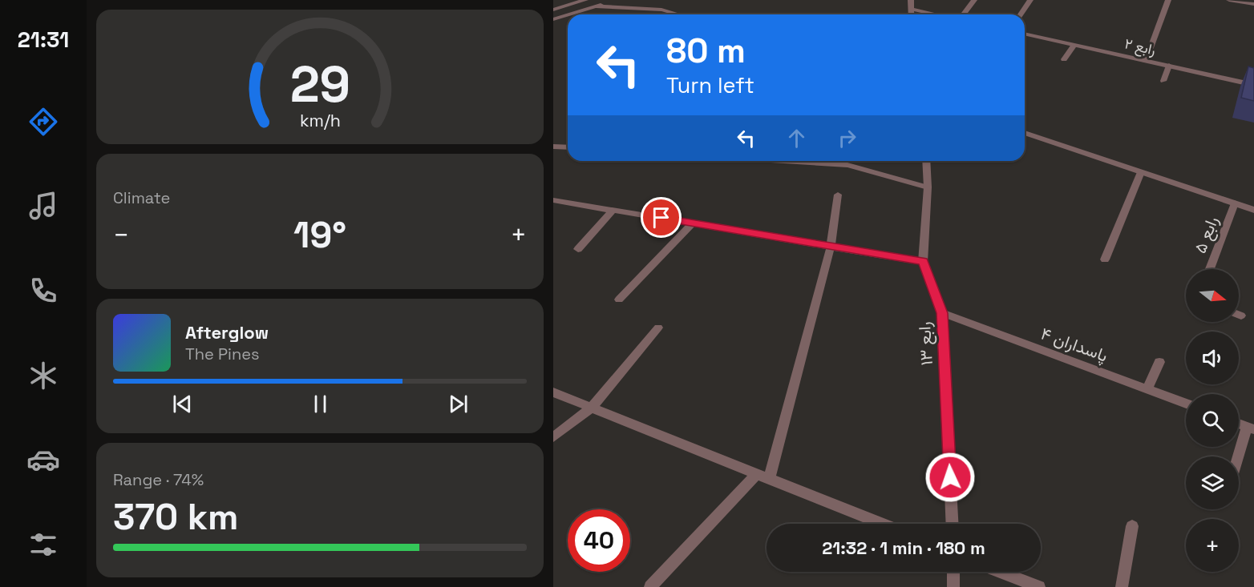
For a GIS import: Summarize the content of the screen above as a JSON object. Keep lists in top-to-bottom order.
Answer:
{
  "streets": {
    "street": [
      "رابع ۲",
      "رابع ۵",
      "رابع ۱۳",
      "پاسداران ۴"
    ]
  },
  "crossings": [
    ["رابع ۱۳", "پاسداران ۴"]
  ],
  "north": "right",
  "page": {
    "tabs": "21:31",
    "turn": ["80 m", "Turn left"],
    "tile": [
      "Climate",
      ["Range · 74%", "370 km"]
    ],
    "heat": ["−", "19°", "+"],
    "map_buttons": "+",
    "song": ["Afterglow", "The Pines"],
    "limit": "40",
    "trip": "21:32 · 1 min · 180 m",
    "gauge": ["29", "km/h"]
  }
}
